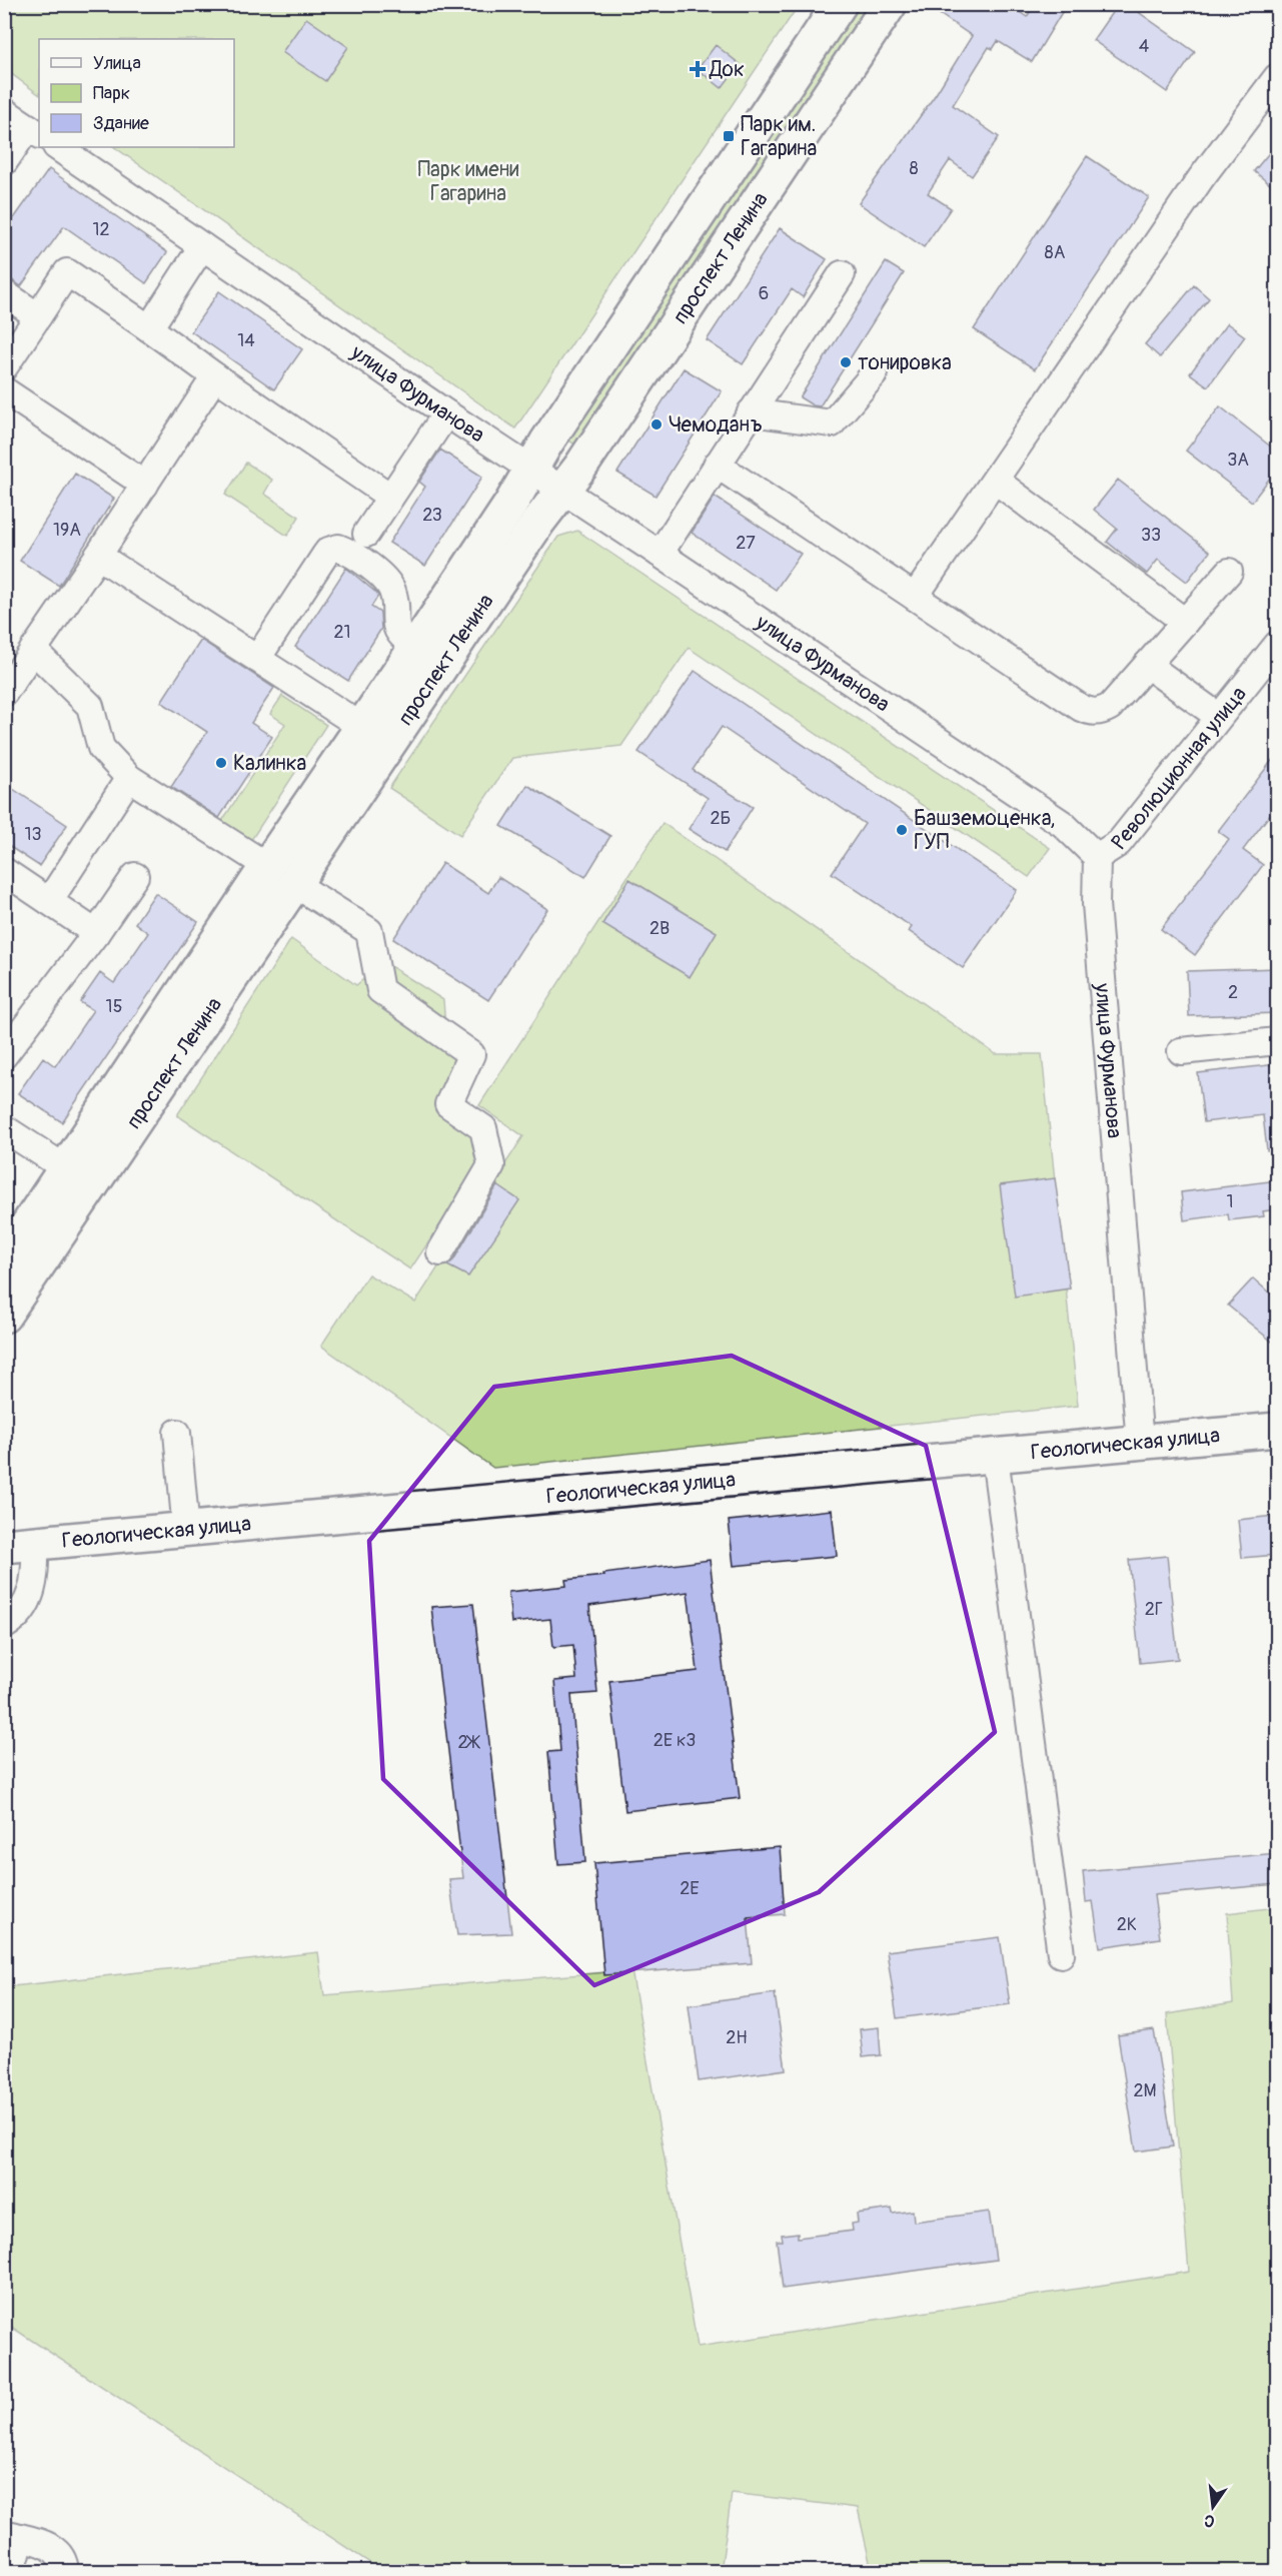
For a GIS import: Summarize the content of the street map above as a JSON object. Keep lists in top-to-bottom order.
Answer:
{
  "streets": {
    "main road": ["проспект Ленина", "Геологическая улица"],
    "street": ["улица Фурманова", "Революционная улица"]
  },
  "crossings": [
    ["проспект Ленина", "улица Фурманова"],
    ["улица Фурманова", "Революционная улица"],
    ["улица Фурманова", "Геологическая улица"]
  ],
  "parks": ["Парк имени Гагарина"],
  "places": {
    "health": ["Док"],
    "transit": ["Парк им. Гагарина"],
    "other": [
      "тонировка",
      "Чемоданъ",
      "Калинка",
      "Башземоценка, ГУП"
    ]
  },
  "house_numbers": [
    "4",
    "8",
    "12",
    "8А",
    "6",
    "14",
    "3А",
    "23",
    "19А",
    "33",
    "27",
    "21",
    "2Б",
    "13",
    "2В",
    "2",
    "15",
    "1",
    "2Г",
    "2Е к3",
    "2Ж",
    "2Е",
    "2К",
    "2Н",
    "2М"
  ],
  "legend": ["Улица", "Парк", "Здание"],
  "north": "bottom"
}
